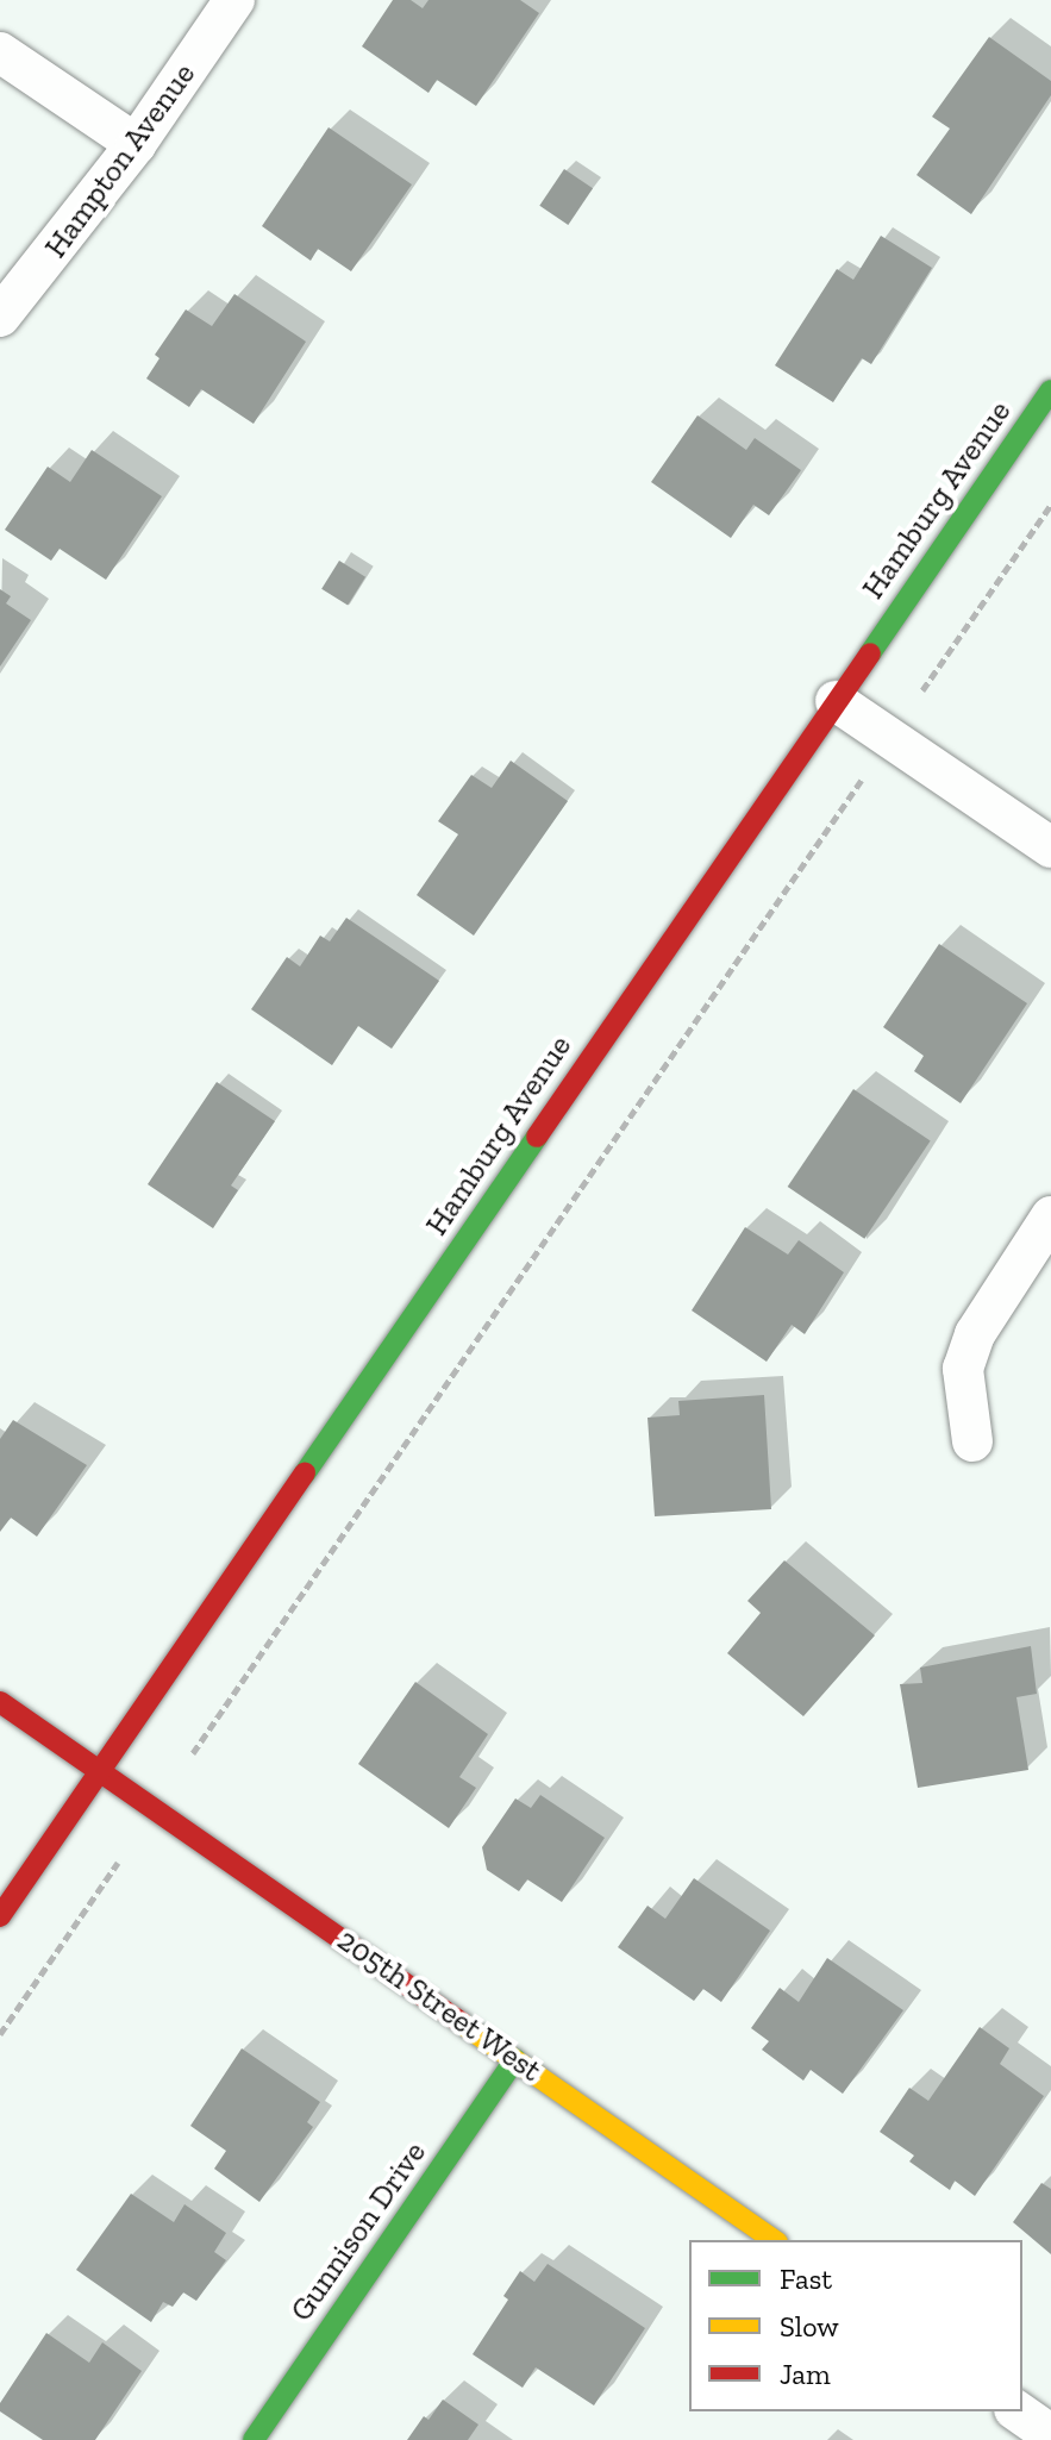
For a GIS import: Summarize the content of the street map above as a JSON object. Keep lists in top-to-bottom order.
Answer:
{
  "streets": {
    "street": [
      "Hampton Avenue",
      "Hamburg Avenue",
      "205th Street West",
      "Gunnison Drive"
    ]
  },
  "crossings": [
    ["Hamburg Avenue", "205th Street West"],
    ["205th Street West", "Gunnison Drive"]
  ],
  "legend": ["Fast", "Slow", "Jam"]
}
